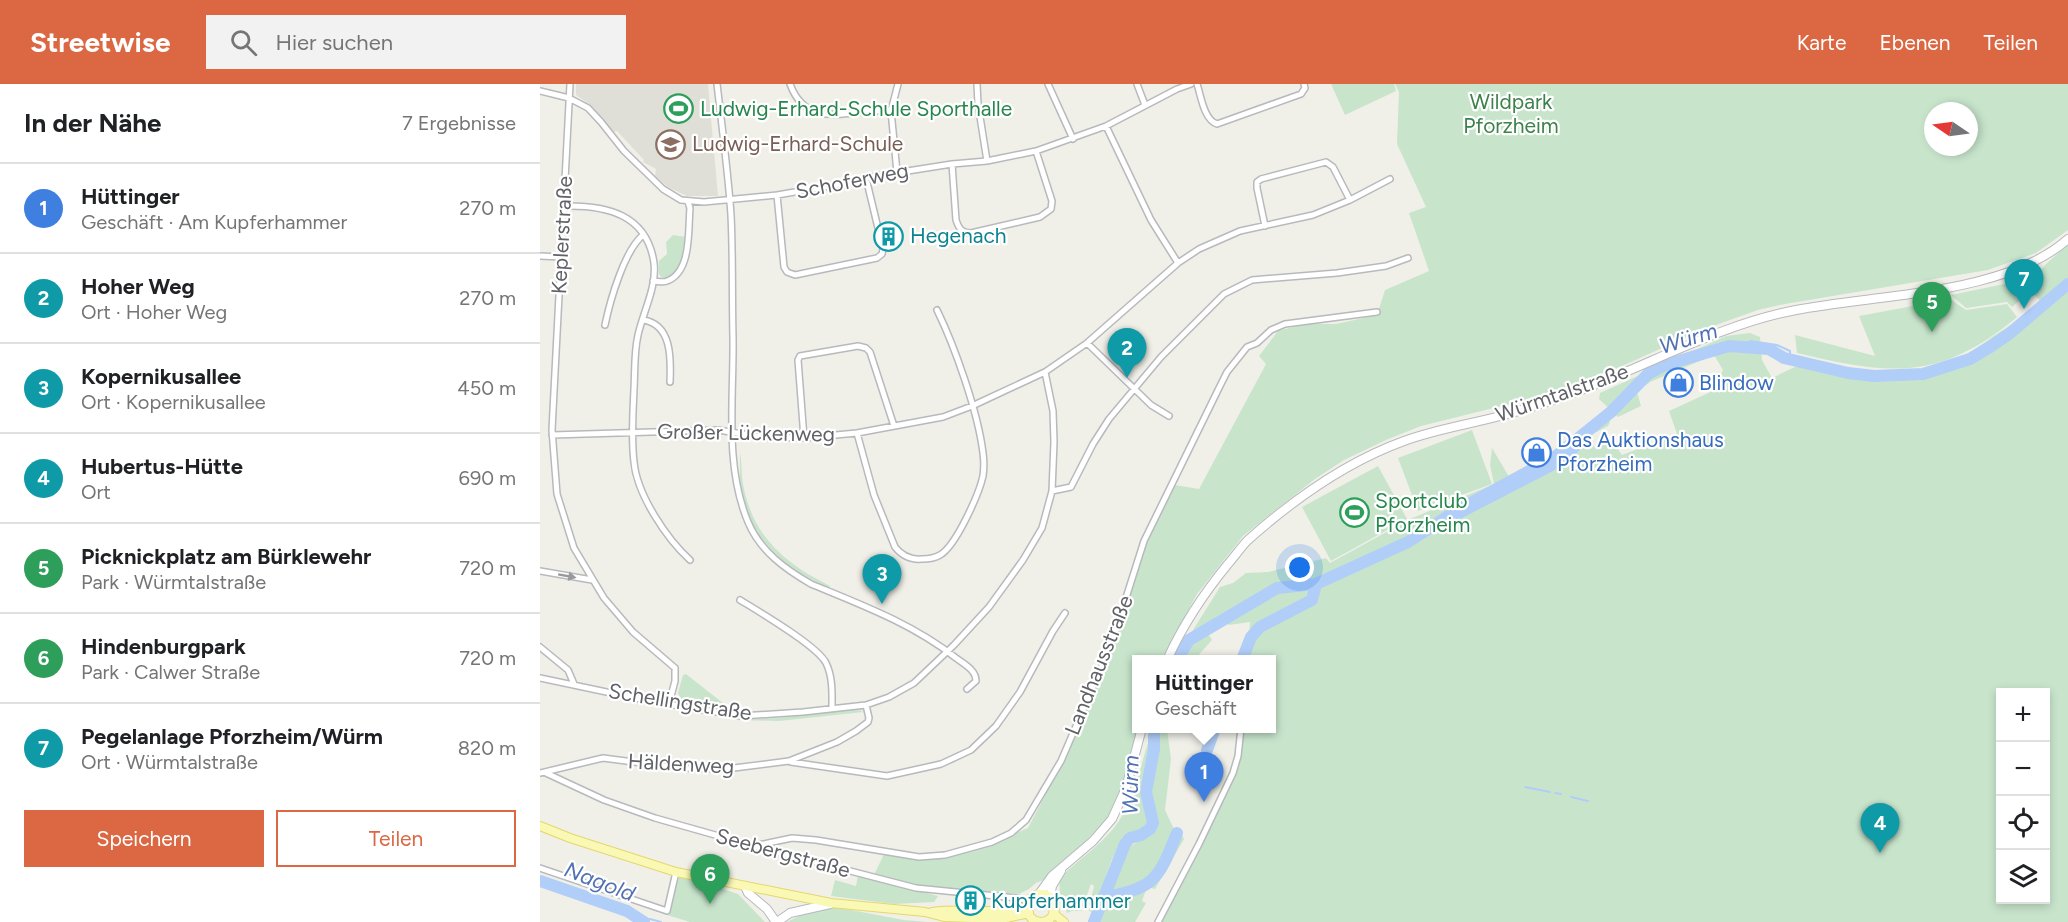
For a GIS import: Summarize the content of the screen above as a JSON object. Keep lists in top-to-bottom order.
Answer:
{
  "streets": {
    "main road": ["Würmtalstraße"],
    "street": [
      "Schoferweg",
      "Keplerstraße",
      "Großer Lückenweg",
      "Landhausstraße",
      "Schellingstraße",
      "Häldenweg",
      "Seebergstraße"
    ]
  },
  "crossings": [
    ["Keplerstraße", "Großer Lückenweg"],
    ["Keplerstraße", "Schellingstraße"],
    ["Großer Lückenweg", "Schellingstraße"],
    ["Landhausstraße", "Seebergstraße"],
    ["Schellingstraße", "Häldenweg"],
    ["Häldenweg", "Seebergstraße"]
  ],
  "water": ["Würm", "Nagold"],
  "parks": ["Wildpark Pforzheim"],
  "places": {
    "sports": ["Ludwig-Erhard-Schule Sporthalle", "Sportclub Pforzheim"],
    "school or university": ["Ludwig-Erhard-Schule"],
    "building": ["Hegenach", "Kupferhammer"],
    "shop": ["Blindow", "Das Auktionshaus Pforzheim"]
  },
  "north": "left",
  "page": {
    "header": "Streetwise",
    "search": "Hier suchen",
    "nav": ["Karte", "Ebenen", "Teilen"],
    "heading": ["In der Nähe", "7 Ergebnisse"],
    "list": [
      {
        "mark": "1",
        "name": "Hüttinger",
        "note": "Geschäft · Am Kupferhammer",
        "value": "270 m"
      },
      {
        "mark": "2",
        "name": "Hoher Weg",
        "note": "Ort · Hoher Weg",
        "value": "270 m"
      },
      {
        "mark": "3",
        "name": "Kopernikusallee",
        "note": "Ort · Kopernikusallee",
        "value": "450 m"
      },
      {
        "mark": "4",
        "name": "Hubertus-Hütte",
        "note": "Ort",
        "value": "690 m"
      },
      {
        "mark": "5",
        "name": "Picknickplatz am Bürklewehr",
        "note": "Park · Würmtalstraße",
        "value": "720 m"
      },
      {
        "mark": "6",
        "name": "Hindenburgpark",
        "note": "Park · Calwer Straße",
        "value": "720 m"
      },
      {
        "mark": "7",
        "name": "Pegelanlage Pforzheim/Würm",
        "note": "Ort · Würmtalstraße",
        "value": "820 m"
      }
    ],
    "pins": [
      "7",
      "5",
      "2",
      "3",
      "1",
      "4",
      "6"
    ],
    "popup": ["Hüttinger", "Geschäft"],
    "map_buttons": ["+", "−"],
    "buttons": ["Speichern", "Teilen"]
  }
}
